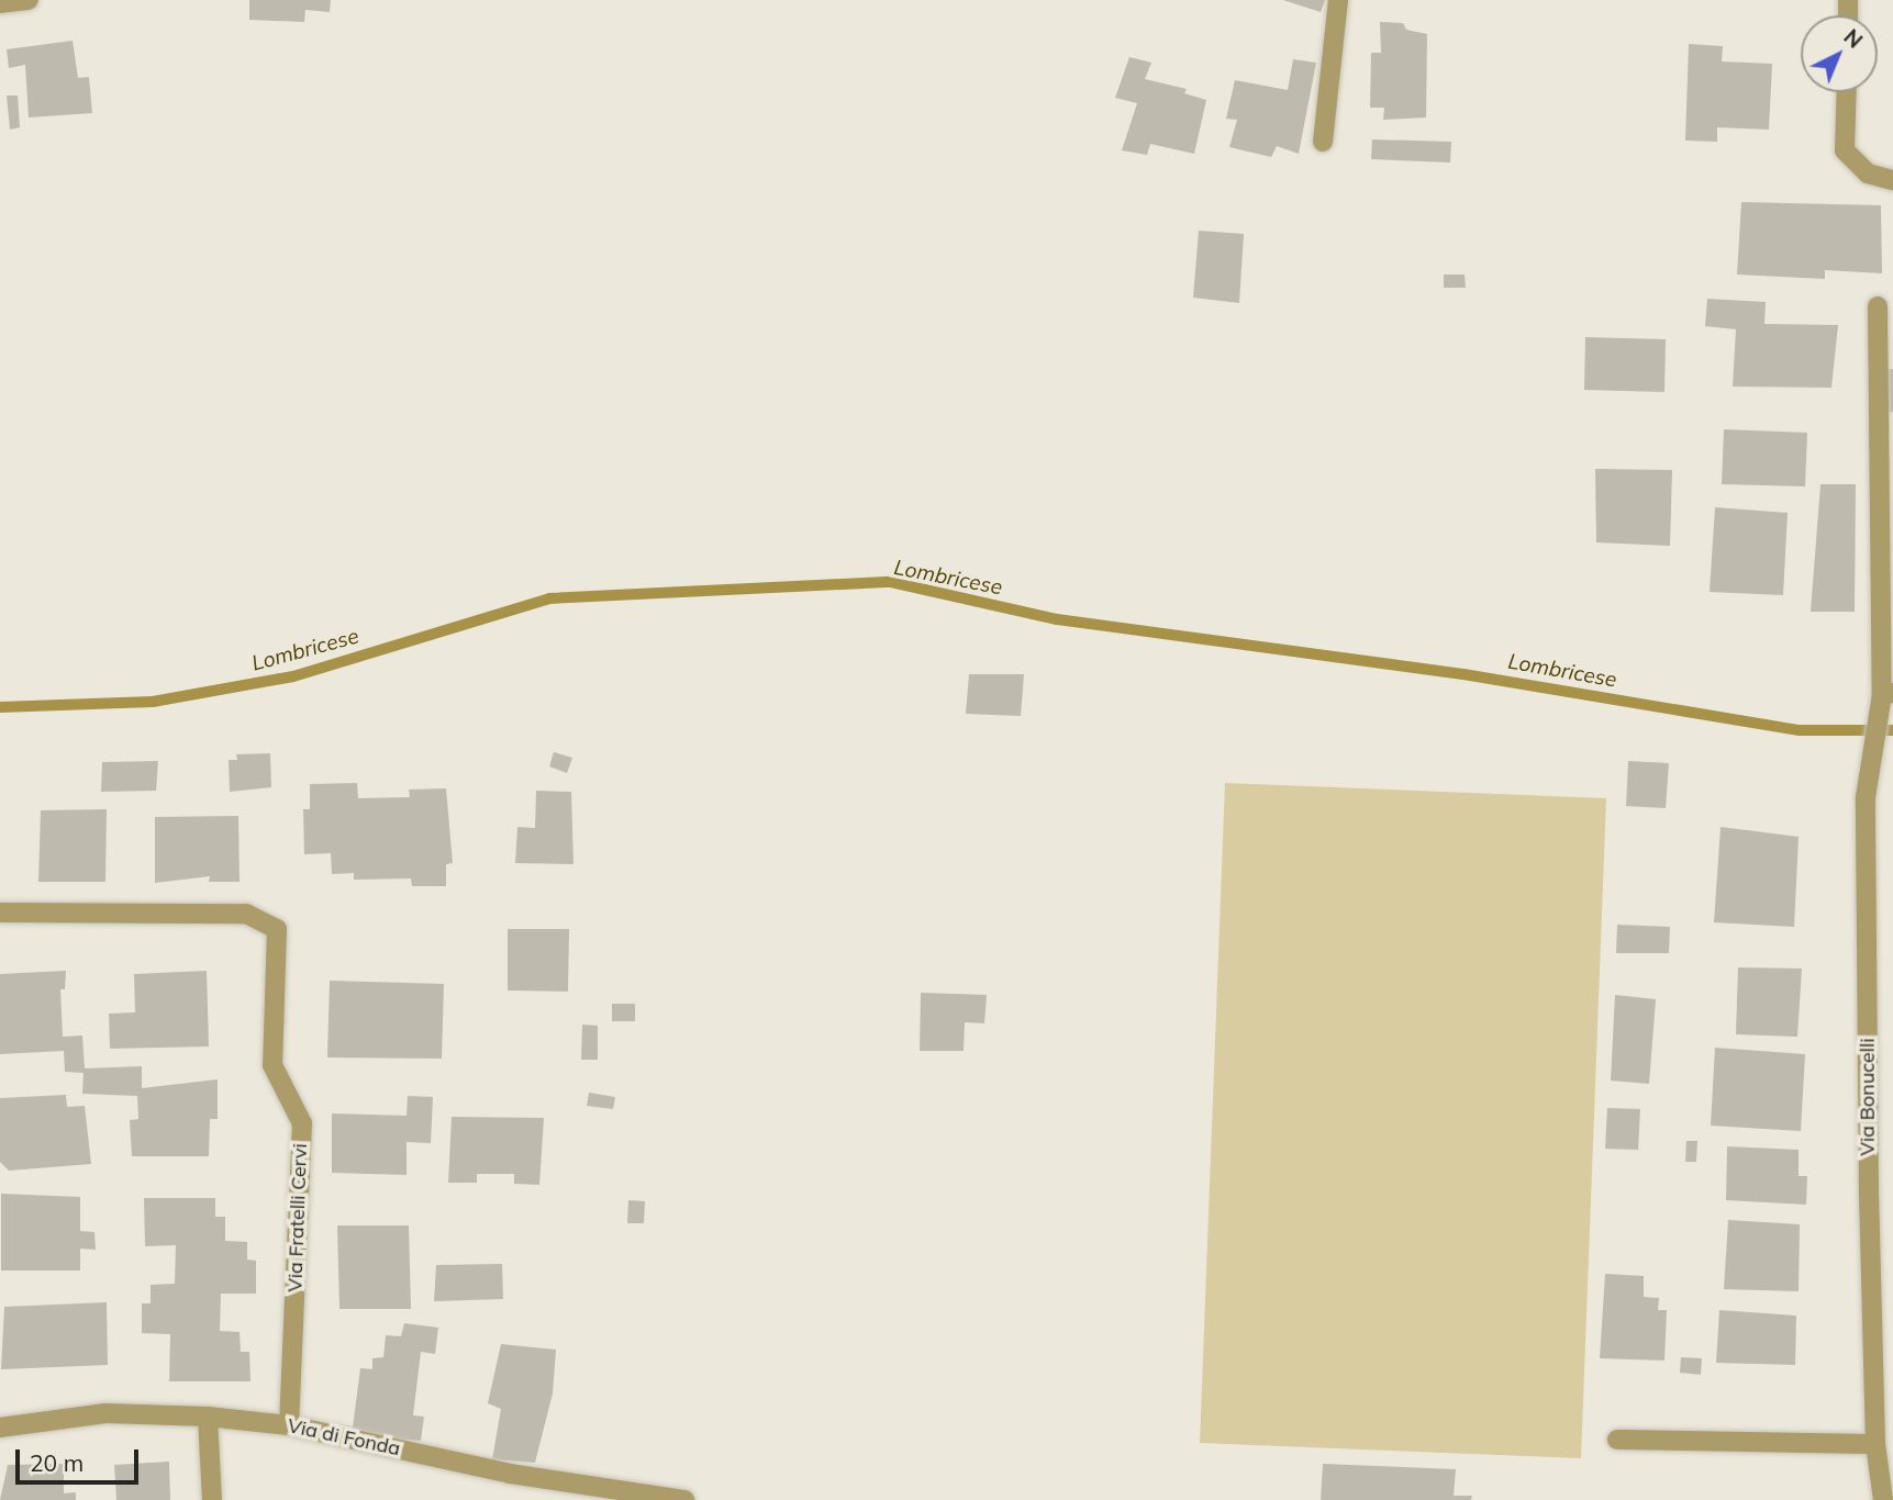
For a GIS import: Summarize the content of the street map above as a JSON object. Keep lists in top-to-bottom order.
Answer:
{
  "streets": {
    "street": ["Via Bonucelli", "Via Fratelli Cervi", "Via di Fonda"]
  },
  "crossings": [
    ["Via Fratelli Cervi", "Via di Fonda"]
  ],
  "water": ["Lombricese"],
  "scale_bar": "20 m",
  "north": "top right"
}
